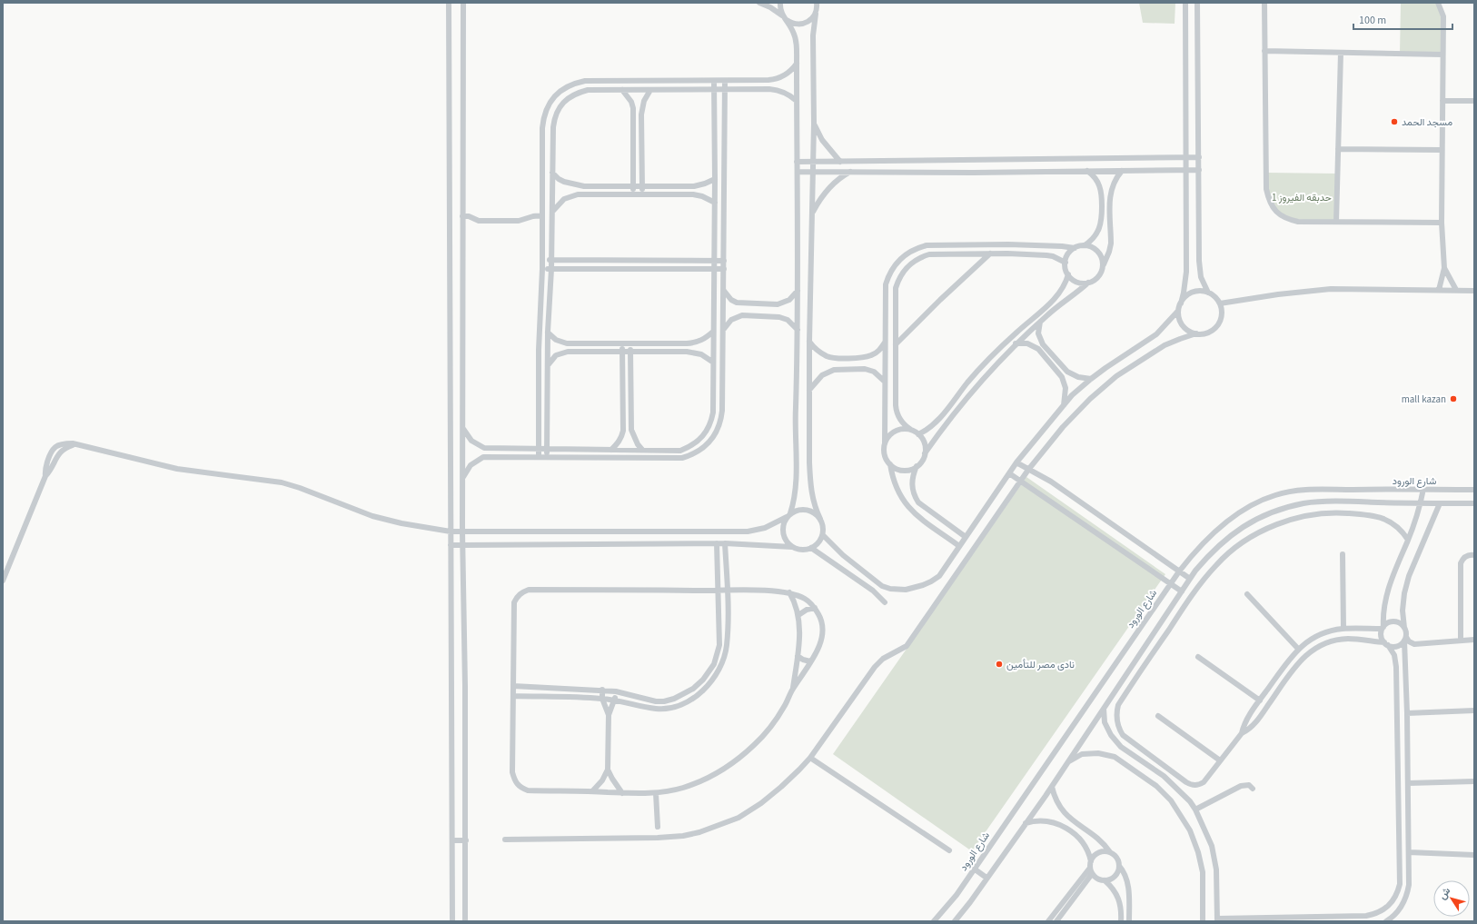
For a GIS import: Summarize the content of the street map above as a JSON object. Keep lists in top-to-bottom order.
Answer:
{
  "streets": {
    "street": ["شارع الورود"]
  },
  "parks": ["حدبقه الفيروز 1"],
  "places": ["مسجد الحمد", "mall kazan", "نادى مصر للتأمين"],
  "scale_bar": "100 m",
  "north": "top left"
}
